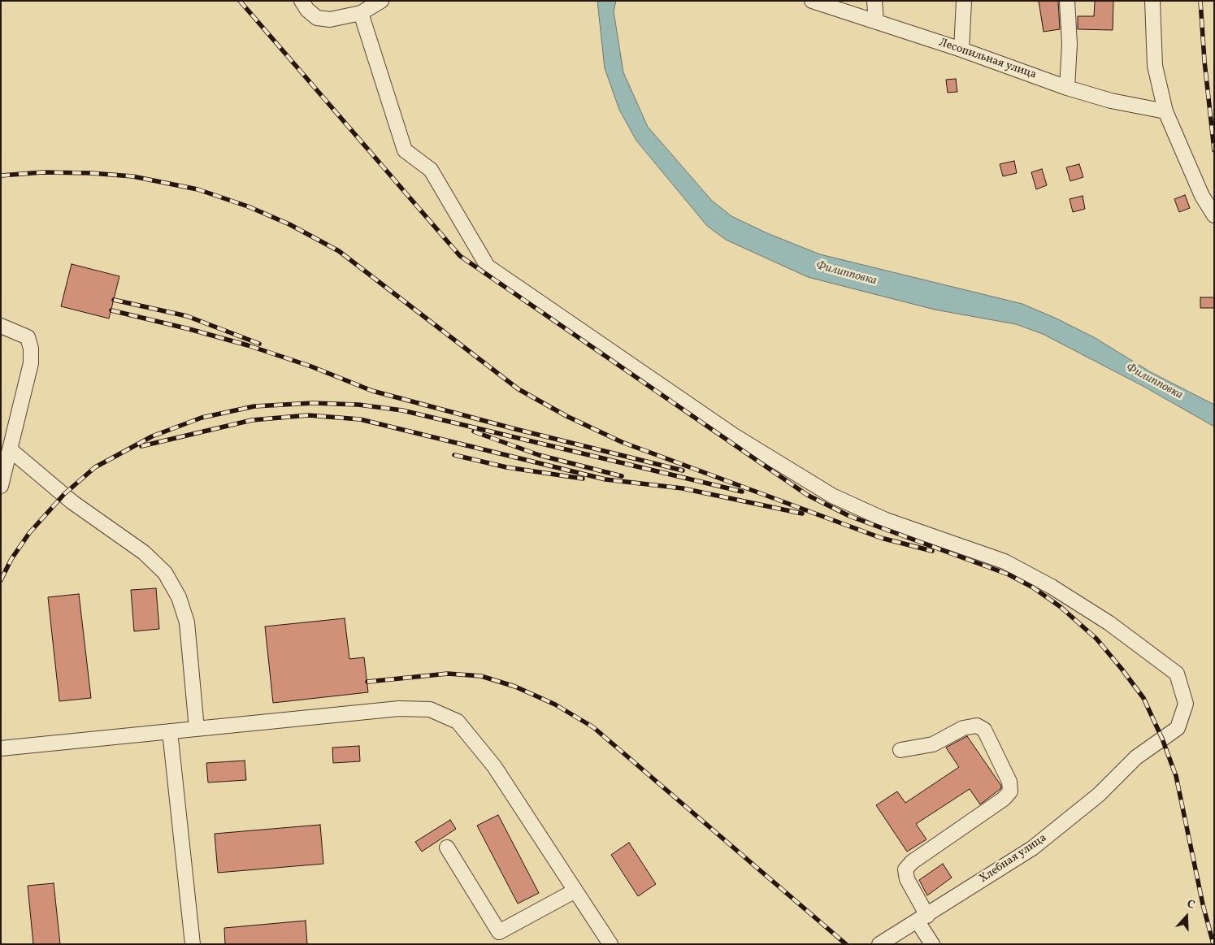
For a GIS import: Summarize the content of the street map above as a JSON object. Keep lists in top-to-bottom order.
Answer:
{
  "streets": {
    "street": ["Лесопильная улица", "Хлебная улица"]
  },
  "water": ["Филипповка"],
  "north": "top"
}
